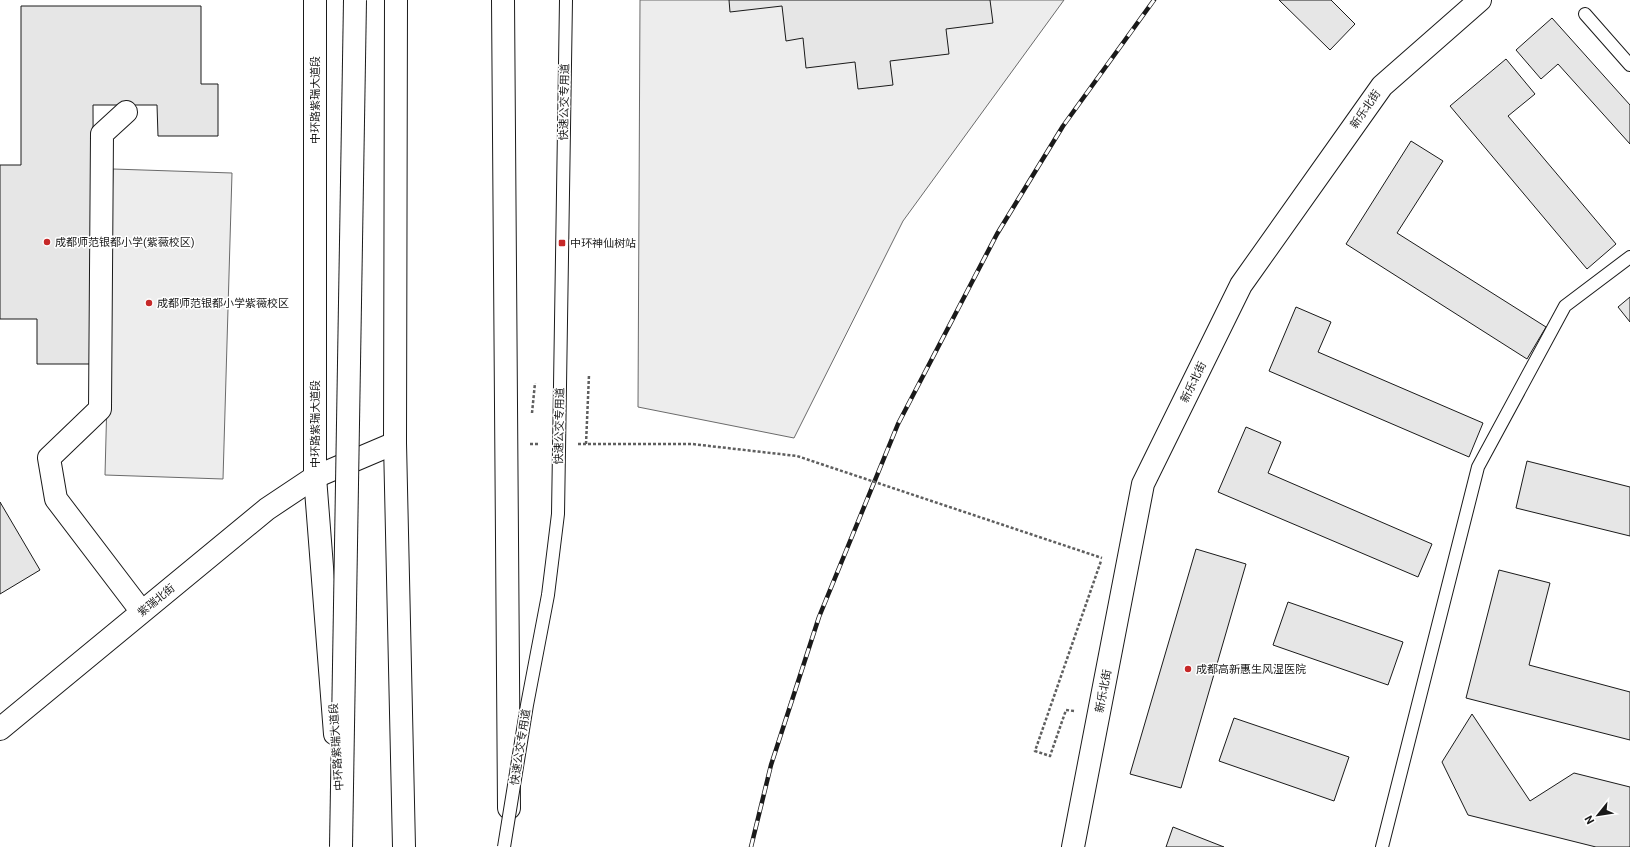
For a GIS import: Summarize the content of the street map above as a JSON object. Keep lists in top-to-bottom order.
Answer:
{
  "streets": {
    "main road": ["中环路紫瑞大道段", "新乐北街", "紫瑞北街"],
    "lane": ["快速公交专用道"]
  },
  "crossings": [
    ["中环路紫瑞大道段", "紫瑞北街"]
  ],
  "places": {
    "other": ["成都师范银都小学(紫薇校区)", "成都师范银都小学紫薇校区", "成都高新惠生风湿医院"],
    "transit": ["中环神仙树站"]
  },
  "north": "bottom left"
}
